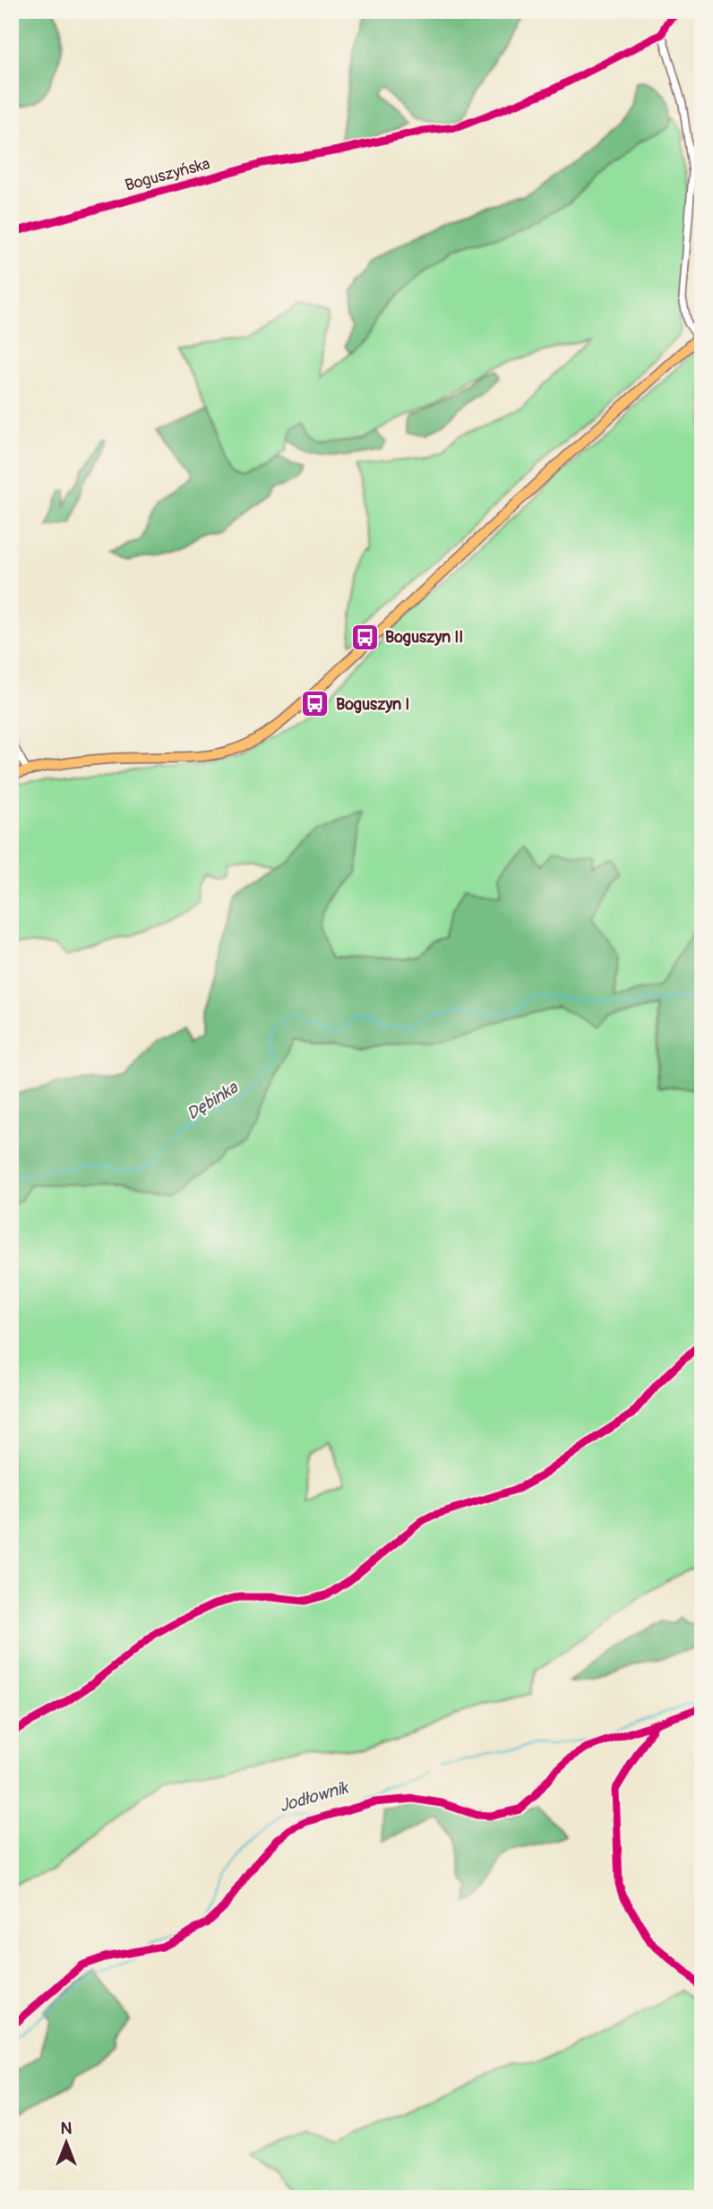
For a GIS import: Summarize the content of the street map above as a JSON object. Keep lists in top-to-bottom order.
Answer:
{
  "streets": {
    "street": ["Boguszyńska"]
  },
  "water": ["Dębinka", "Jodłownik"],
  "places": {
    "bus stop": ["Boguszyn II", "Boguszyn I"]
  },
  "north": "top"
}
